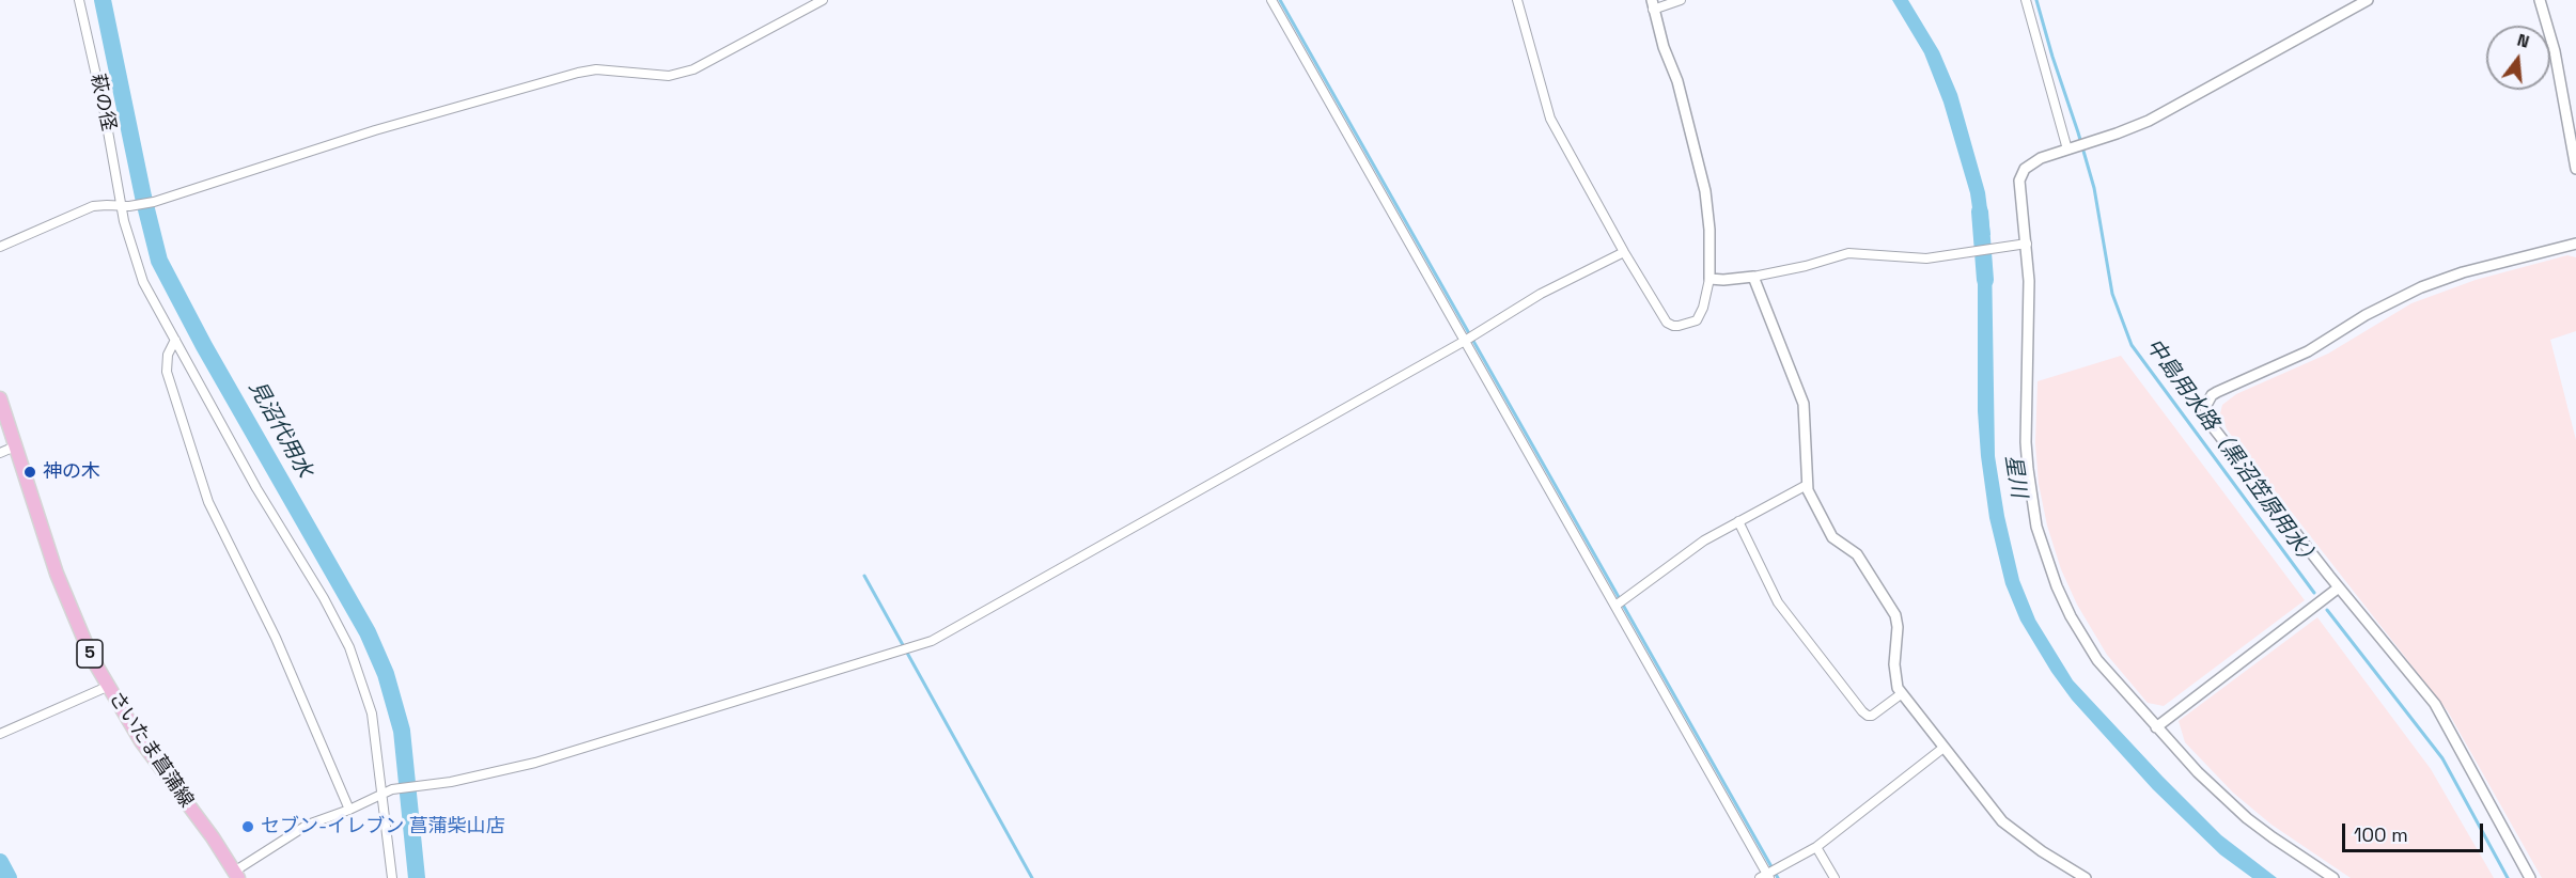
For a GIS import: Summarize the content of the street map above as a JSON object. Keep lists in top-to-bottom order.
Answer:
{
  "streets": {
    "main road": ["5", "さいたま菖蒲線"],
    "street": ["萩の径"]
  },
  "water": ["見沼代用水", "中島用水路（黒沼笠原用水）", "星川"],
  "places": ["神の木", "セブン-イレブン 菖蒲柴山店"],
  "scale_bar": "100 m",
  "north": "top"
}
